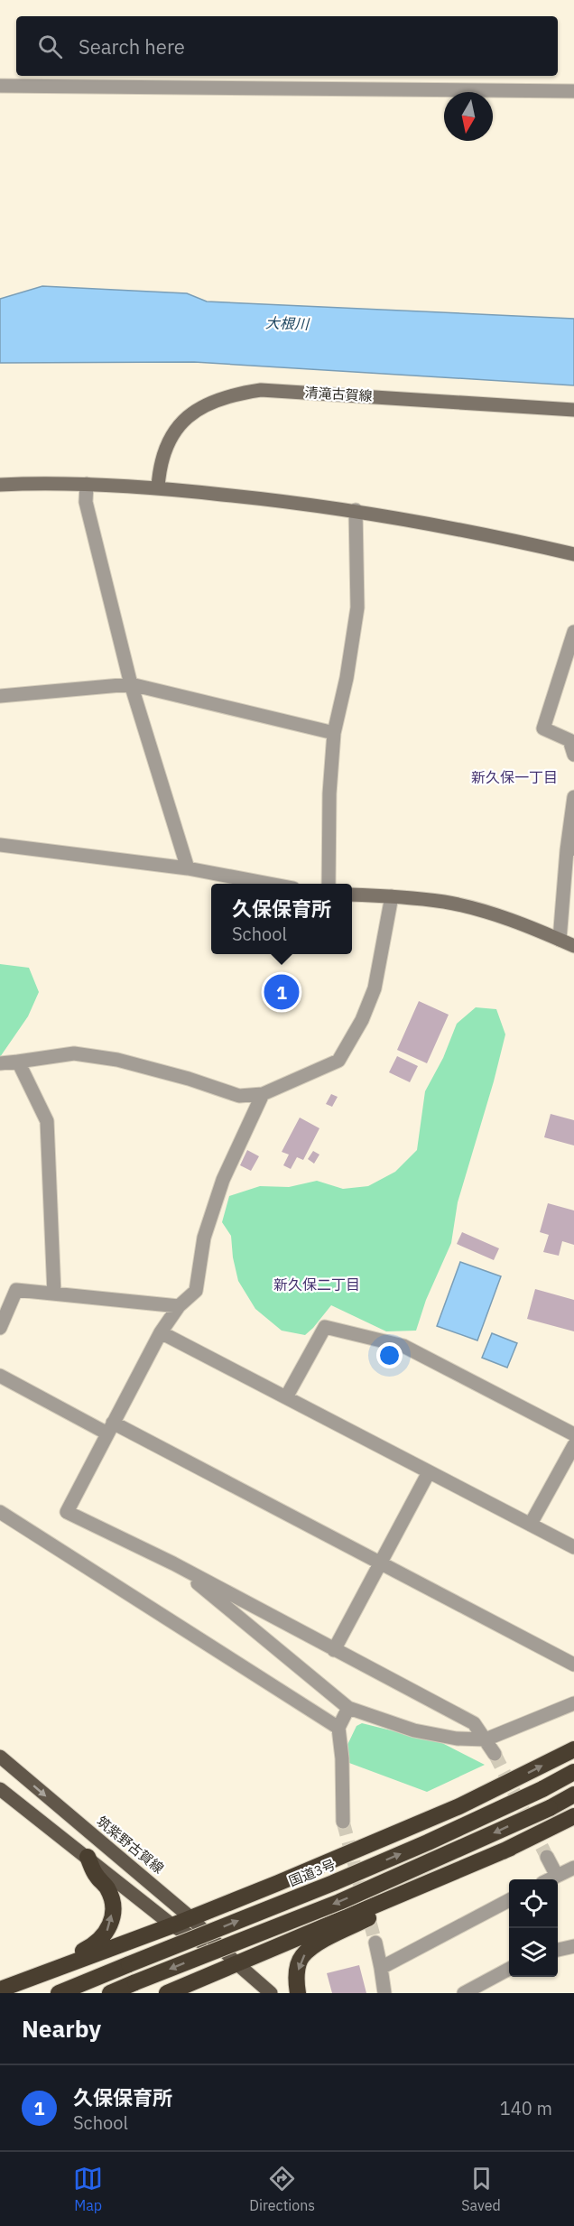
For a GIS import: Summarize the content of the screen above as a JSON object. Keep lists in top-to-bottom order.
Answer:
{
  "streets": {
    "highway": ["国道3号"],
    "main road": ["清滝古賀線", "筑紫野古賀線"]
  },
  "districts": ["新久保一丁目", "新久保二丁目"],
  "water": ["大根川"],
  "north": "bottom",
  "page": {
    "search": "Search here",
    "popup": ["久保保育所", "School"],
    "pins": "1",
    "heading": "Nearby",
    "list": [
      {
        "mark": "1",
        "name": "久保保育所",
        "note": "School",
        "value": "140 m"
      }
    ],
    "nav": ["Map", "Directions", "Saved"]
  }
}
